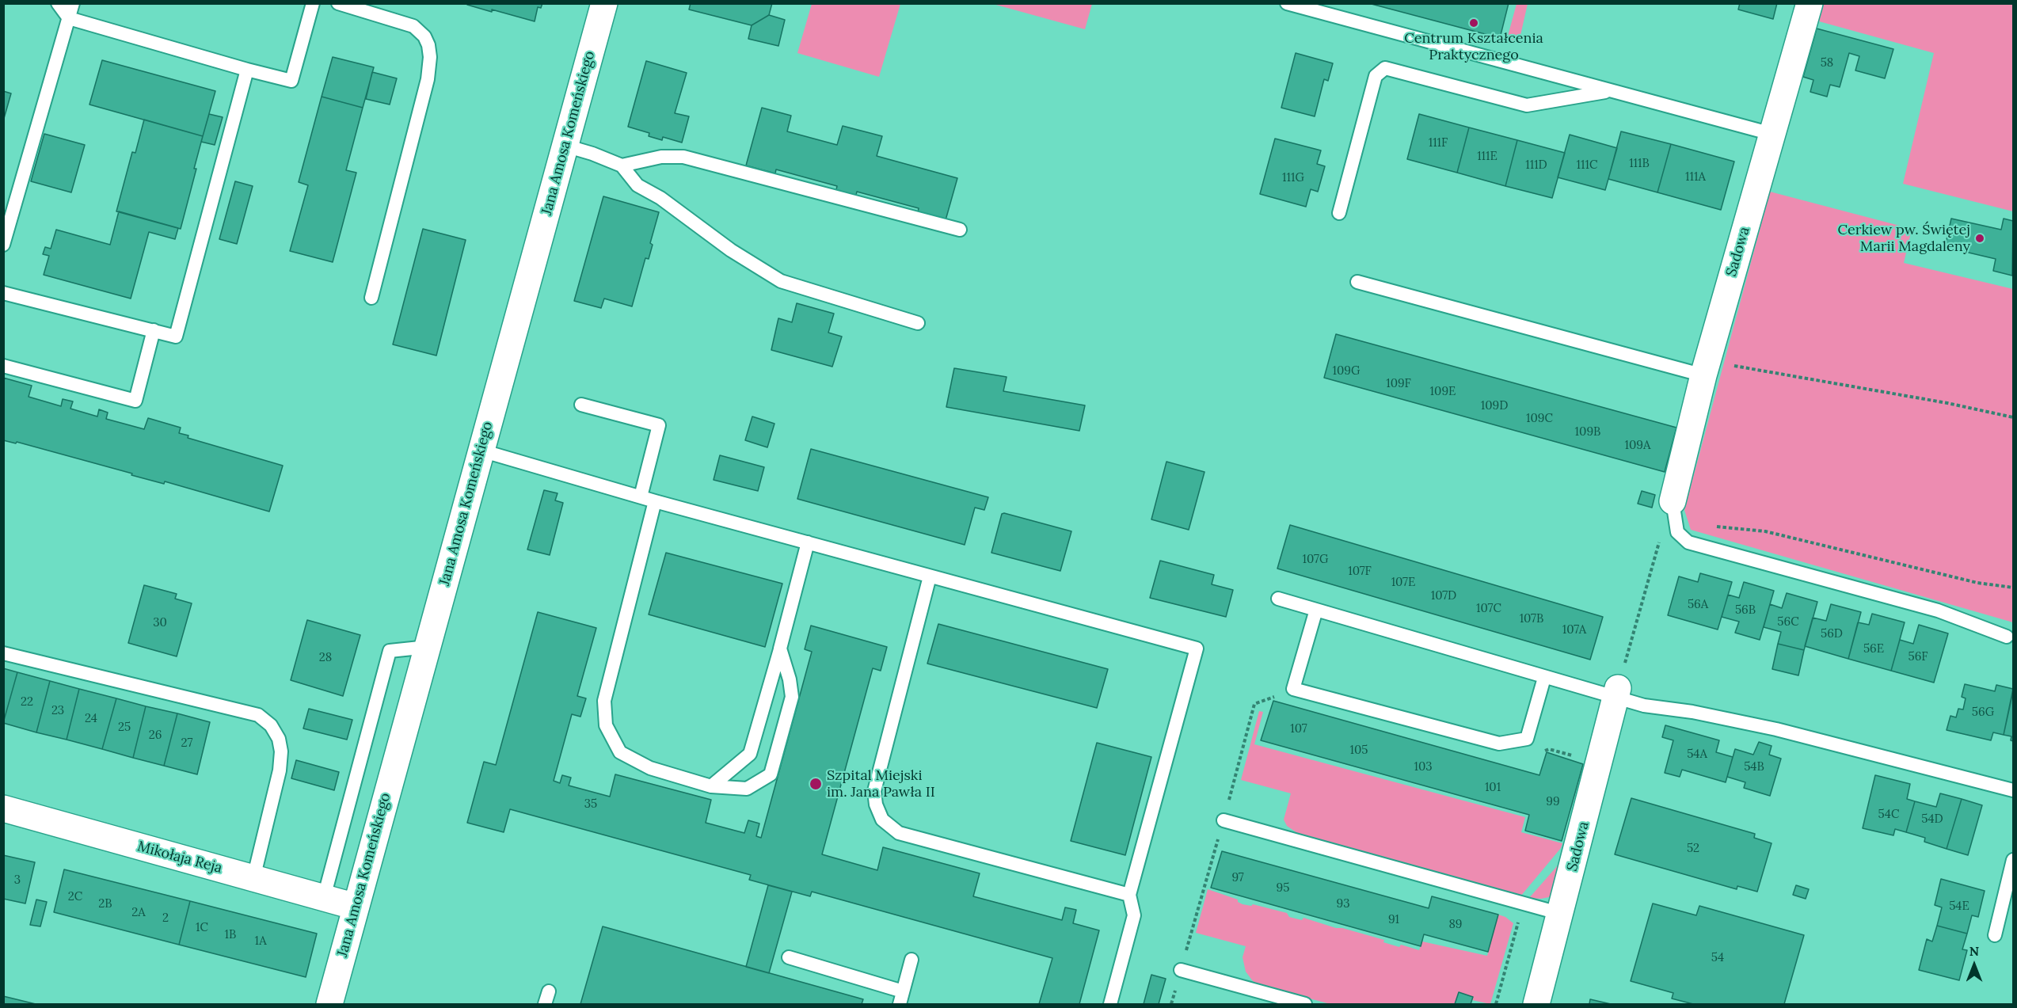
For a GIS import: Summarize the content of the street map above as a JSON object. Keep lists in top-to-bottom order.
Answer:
{
  "streets": {
    "street": ["Jana Amosa Komeńskiego", "Sadowa", "Mikołaja Reja"]
  },
  "crossings": [
    ["Jana Amosa Komeńskiego", "Mikołaja Reja"]
  ],
  "places": ["Centrum Kształcenia Praktycznego", "Cerkiew pw. Świętej Marii Magdaleny", "Szpital Miejski im. Jana Pawła II"],
  "house_numbers": [
    "58",
    "111F",
    "111E",
    "111B",
    "111D",
    "111C",
    "111A",
    "111G",
    "109G",
    "109F",
    "109E",
    "109D",
    "109C",
    "109B",
    "109A",
    "107G",
    "107F",
    "107E",
    "107D",
    "56A",
    "107C",
    "56B",
    "107B",
    "56C",
    "30",
    "107A",
    "56D",
    "56E",
    "56F",
    "28",
    "22",
    "23",
    "56G",
    "24",
    "25",
    "107",
    "26",
    "27",
    "105",
    "54A",
    "103",
    "54B",
    "101",
    "99",
    "35",
    "54C",
    "54D",
    "52",
    "97",
    "3",
    "95",
    "2C",
    "2B",
    "93",
    "54E",
    "2A",
    "2",
    "91",
    "89",
    "1C",
    "1B",
    "1A",
    "54"
  ],
  "north": "top"
}
